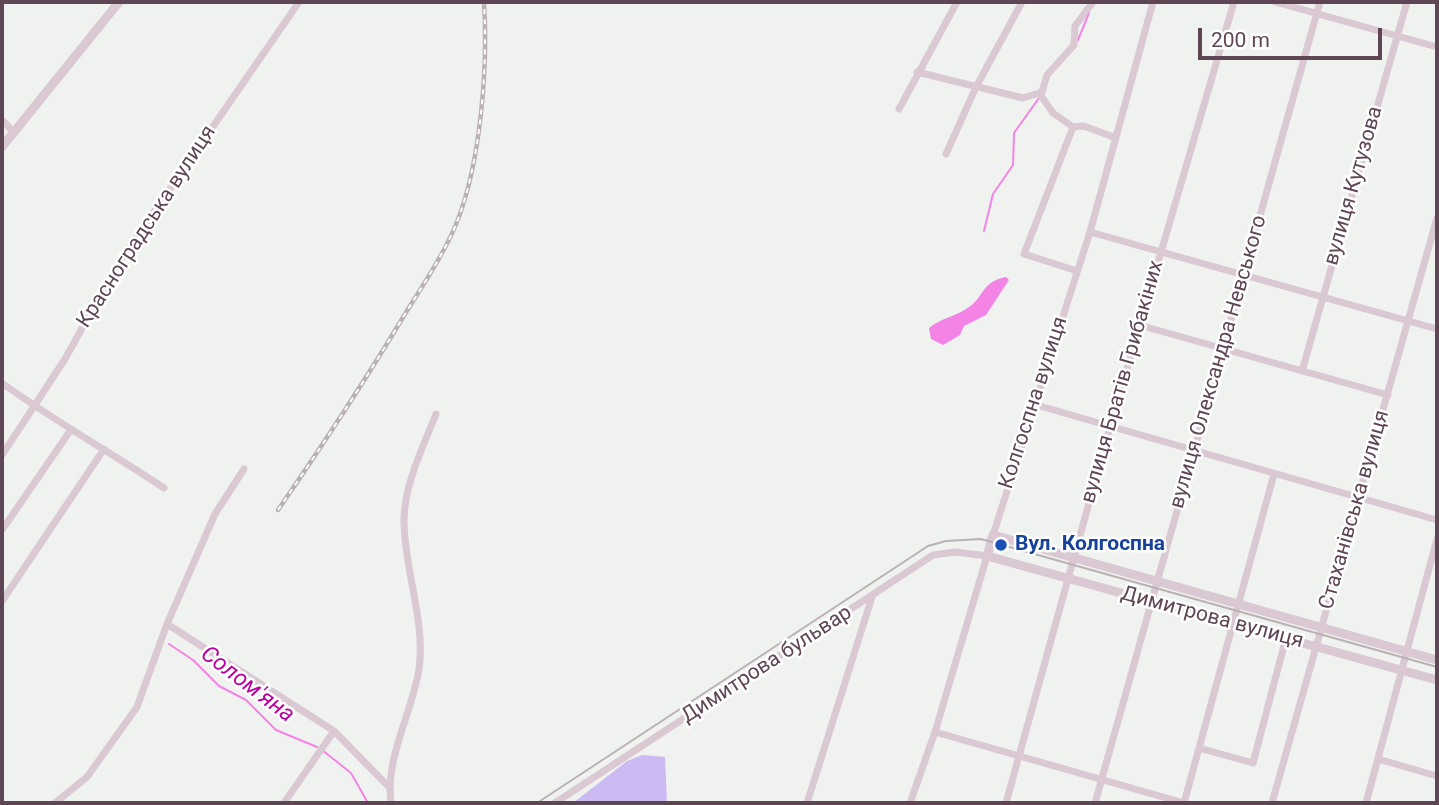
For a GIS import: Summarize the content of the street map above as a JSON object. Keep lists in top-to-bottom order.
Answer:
{
  "streets": {
    "street": [
      "вулиця Кутузова",
      "Красноградська вулиця",
      "вулиця Олександра Невського",
      "вулиця Братів Грибакіних",
      "Колгоспна вулиця",
      "Стаханівська вулиця",
      "Димитрова вулиця",
      "Димитрова бульвар"
    ]
  },
  "crossings": [
    ["вулиця Олександра Невського", "Димитрова вулиця"],
    ["вулиця Братів Грибакіних", "Димитрова вулиця"],
    ["Колгоспна вулиця", "Димитрова вулиця"],
    ["Колгоспна вулиця", "Димитрова бульвар"],
    ["Стаханівська вулиця", "Димитрова вулиця"],
    ["Димитрова вулиця", "Димитрова бульвар"]
  ],
  "water": ["Солом'яна"],
  "places": ["Вул. Колгоспна"],
  "scale_bar": "200 m"
}
